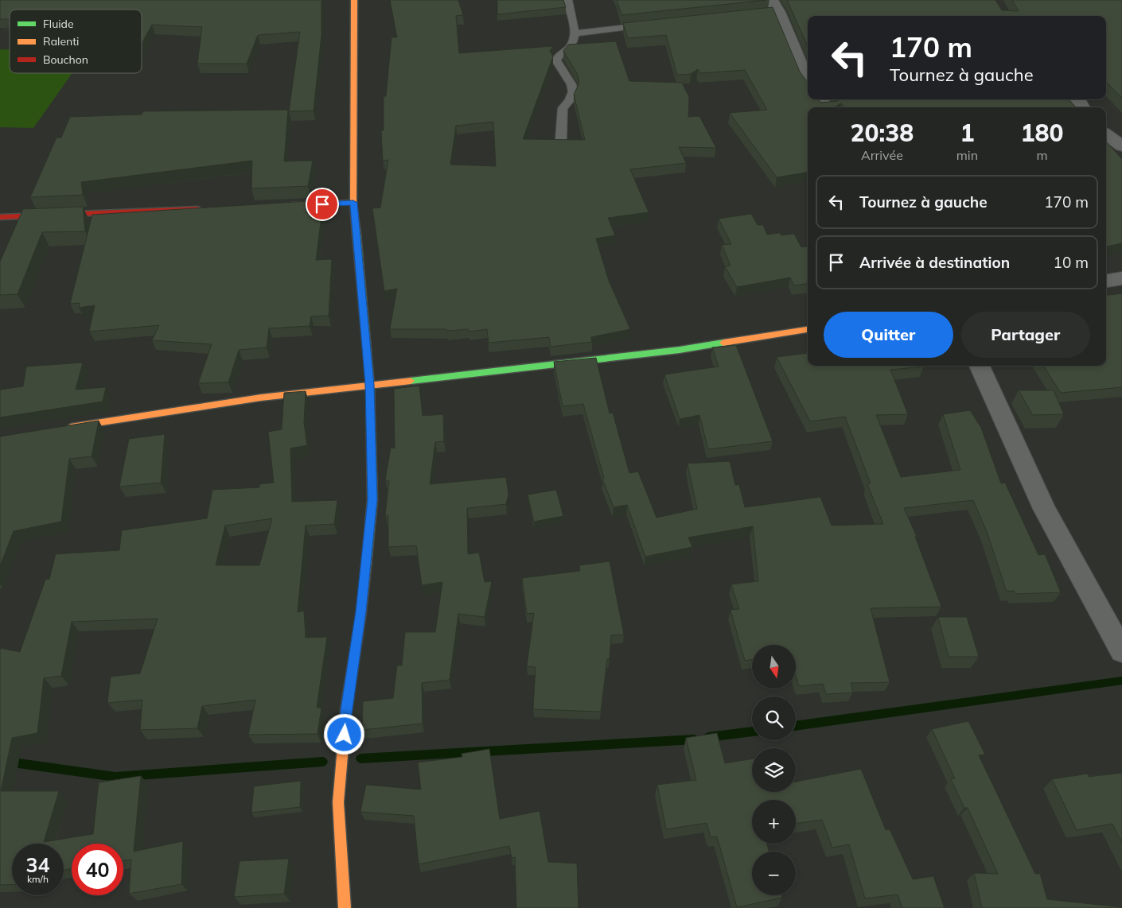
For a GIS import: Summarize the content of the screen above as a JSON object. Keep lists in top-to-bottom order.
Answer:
{
  "legend": ["Fluide", "Ralenti", "Bouchon"],
  "north": "bottom",
  "page": {
    "turn": ["170 m", "Tournez à gauche"],
    "eta": [
      "20:38",
      "Arrivée",
      "1",
      "min",
      "180",
      "m"
    ],
    "list": [
      {
        "name": "Tournez à gauche",
        "value": "170 m"
      },
      {
        "name": "Arrivée à destination",
        "value": "10 m"
      }
    ],
    "buttons": ["Quitter", "Partager"],
    "map_buttons": ["+", "−"],
    "speed": "34 km/h",
    "limit": "40"
  }
}
